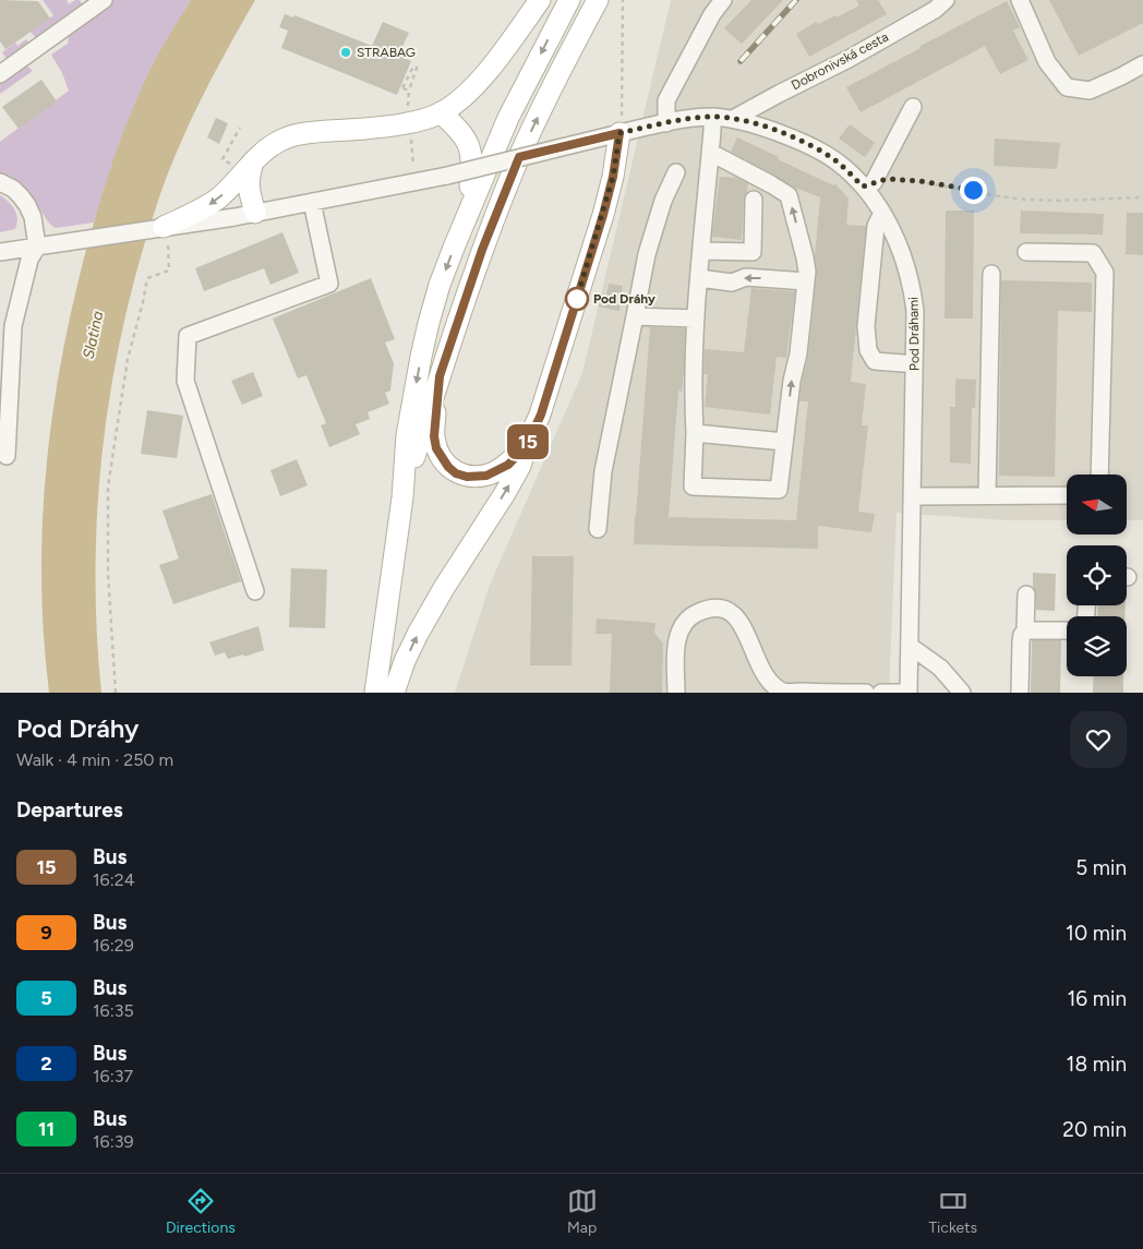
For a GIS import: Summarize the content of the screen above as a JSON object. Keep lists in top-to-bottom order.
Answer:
{
  "streets": {
    "street": ["Dobronivská cesta", "Pod Dráhami"]
  },
  "crossings": [
    ["Dobronivská cesta", "Pod Dráhami"]
  ],
  "water": ["Slatina"],
  "places": ["STRABAG", "Pod Dráhy"],
  "lines": ["bus line 15"],
  "north": "left",
  "page": {
    "on_map": "15",
    "heading": [
      ["Pod Dráhy", "Walk · 4 min · 250 m"],
      "Departures"
    ],
    "list": [
      {
        "mark": "15",
        "name": "Bus",
        "note": "16:24",
        "value": "5 min"
      },
      {
        "mark": "9",
        "name": "Bus",
        "note": "16:29",
        "value": "10 min"
      },
      {
        "mark": "5",
        "name": "Bus",
        "note": "16:35",
        "value": "16 min"
      },
      {
        "mark": "2",
        "name": "Bus",
        "note": "16:37",
        "value": "18 min"
      },
      {
        "mark": "11",
        "name": "Bus",
        "note": "16:39",
        "value": "20 min"
      }
    ],
    "tabs": ["Directions", "Map", "Tickets"]
  }
}
